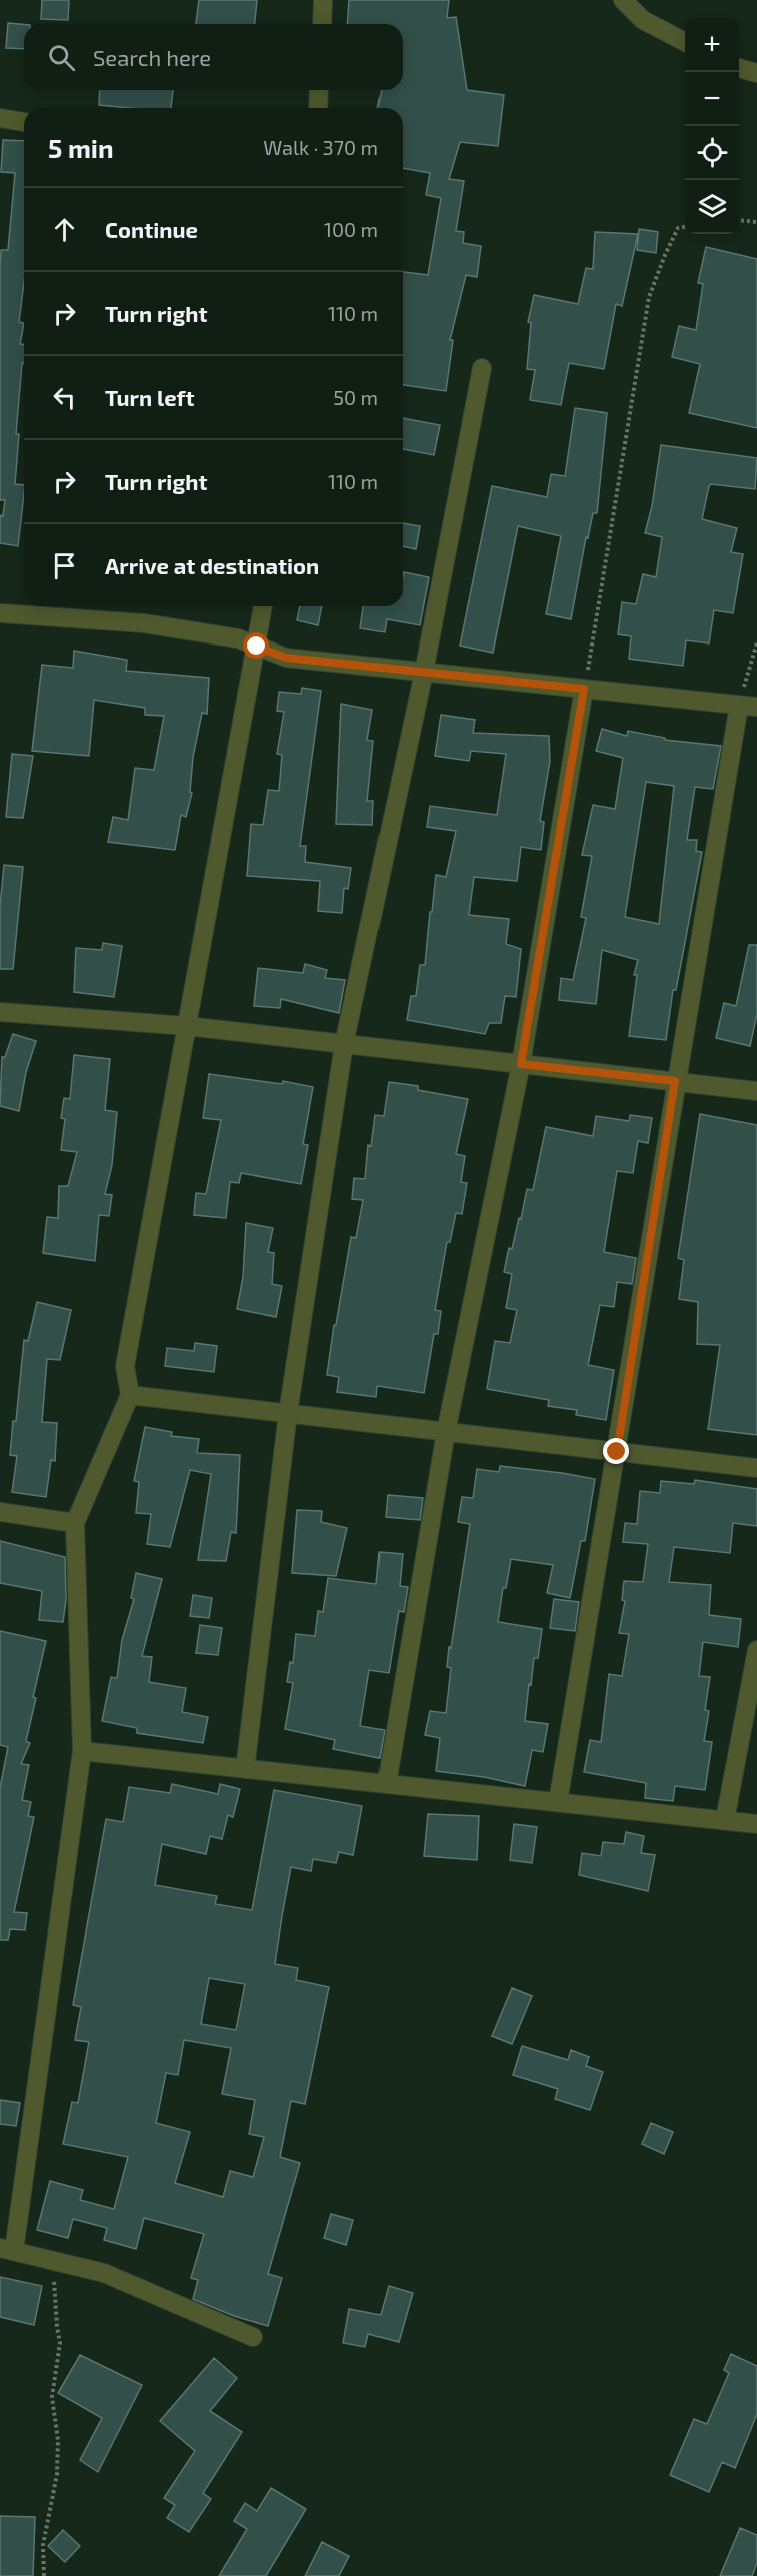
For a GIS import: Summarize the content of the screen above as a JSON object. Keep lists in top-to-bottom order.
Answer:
{
  "page": {
    "map_buttons": ["+", "−"],
    "search": "Search here",
    "heading": ["5 min", "Walk · 370 m"],
    "list": [
      ["Continue", "100 m"],
      ["Turn right", "110 m"],
      ["Turn left", "50 m"],
      ["Turn right", "110 m"],
      "Arrive at destination"
    ]
  }
}
